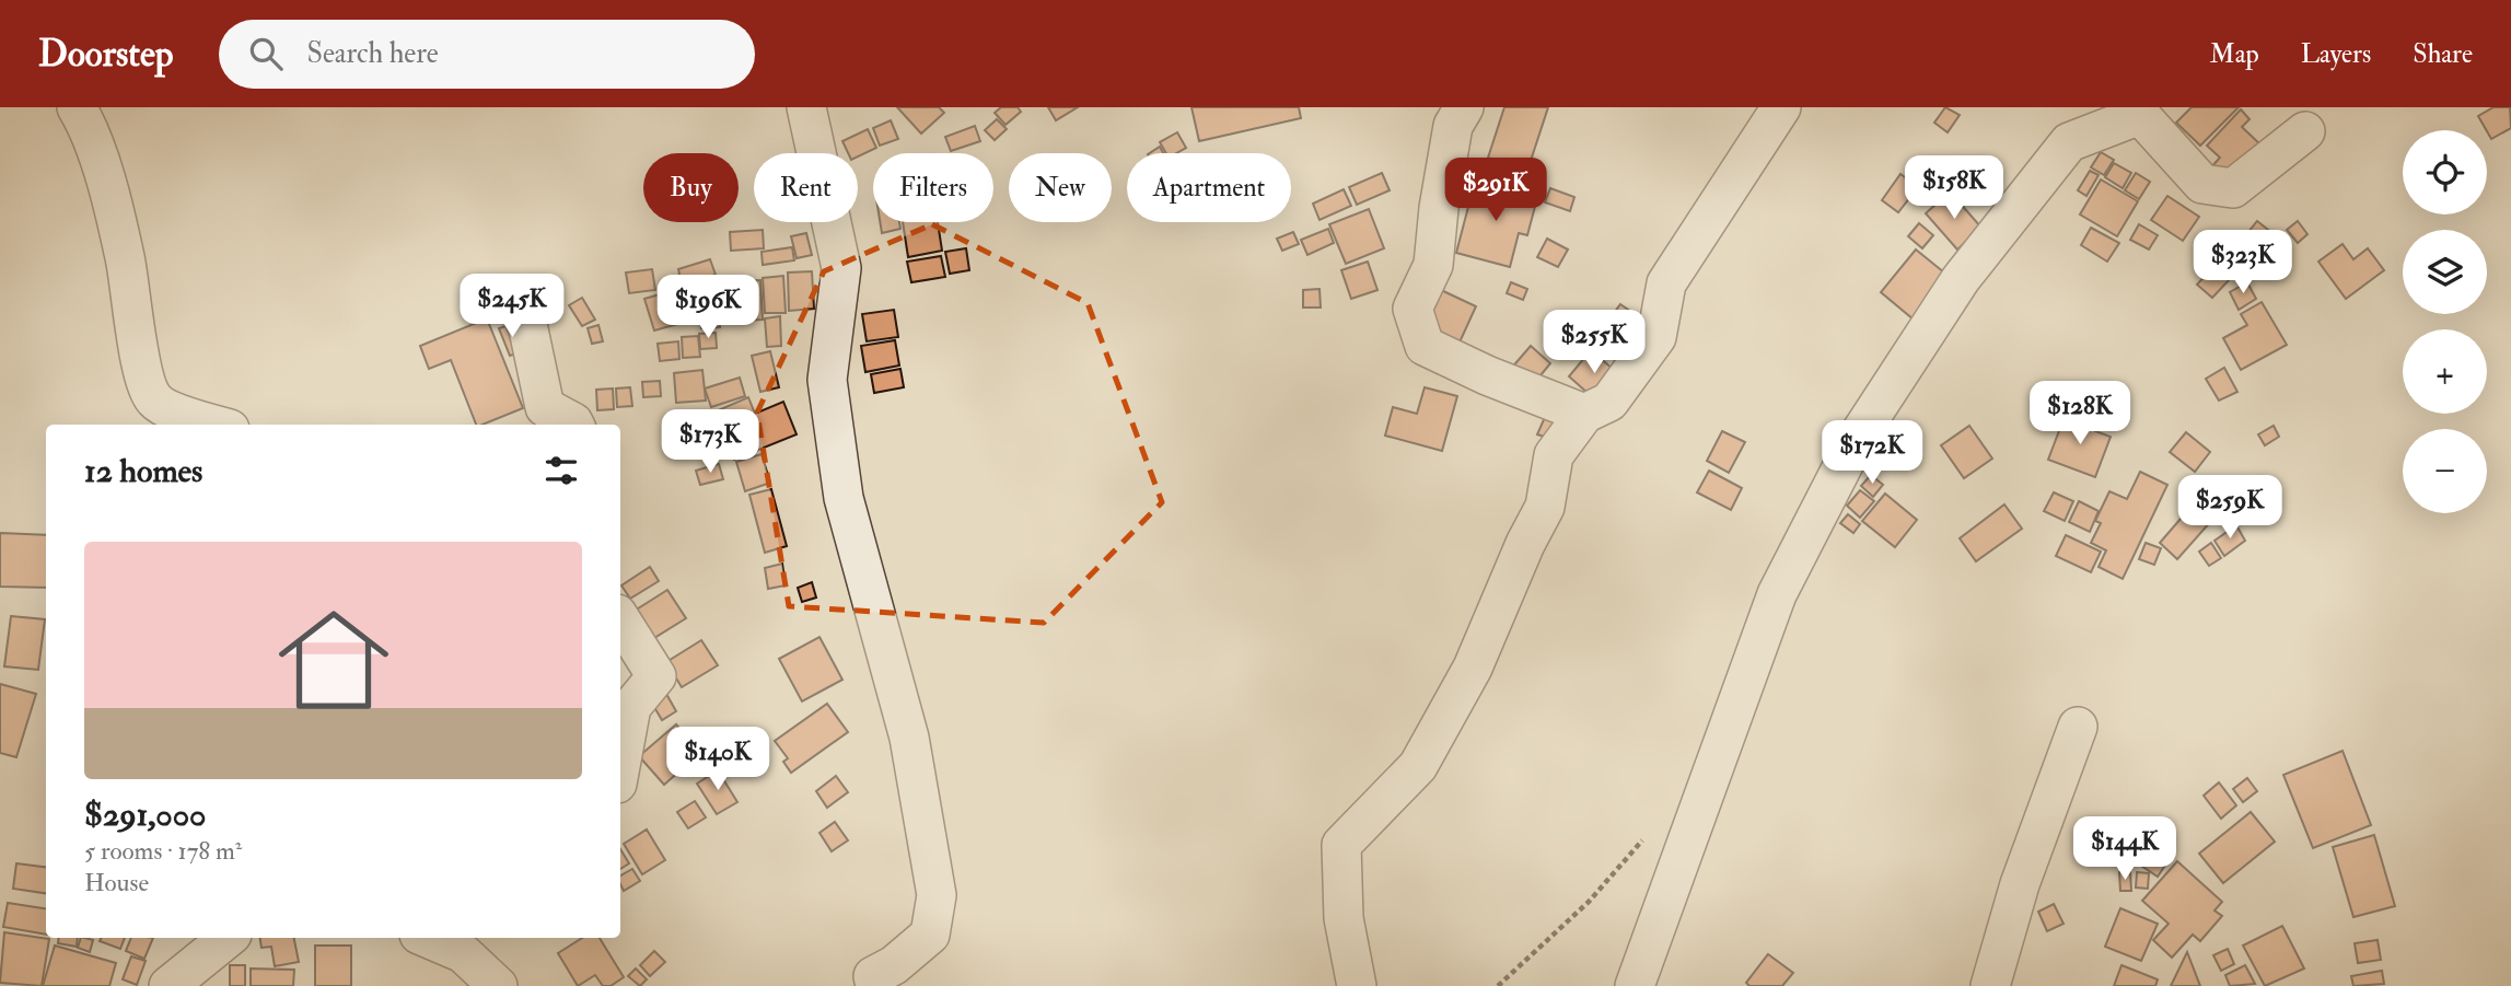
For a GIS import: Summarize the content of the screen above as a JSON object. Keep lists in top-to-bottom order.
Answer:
{
  "page": {
    "header": "Doorstep",
    "search": "Search here",
    "nav": ["Map", "Layers", "Share"],
    "map_buttons": ["+", "−"],
    "chip": [
      "Buy",
      "Rent",
      "Filters",
      "New",
      "Apartment"
    ],
    "price": [
      "$158K",
      "$291K",
      "$323K",
      "$245K",
      "$196K",
      "$255K",
      "$128K",
      "$173K",
      "$172K",
      "$259K",
      "$140K",
      "$144K"
    ],
    "heading": "12 homes",
    "list": [
      {
        "name": "$291,000",
        "note": "5 rooms · 178 m² · House"
      }
    ]
  }
}
